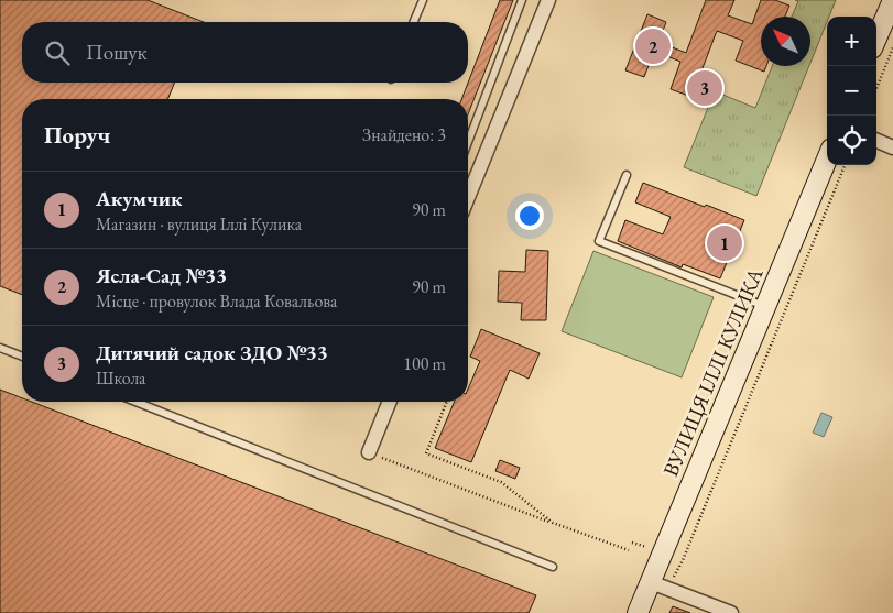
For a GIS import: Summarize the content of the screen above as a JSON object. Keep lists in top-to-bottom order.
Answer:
{
  "streets": {
    "street": ["ВУЛИЦЯ ІЛЛІ КУЛИКА"]
  },
  "north": "top left",
  "page": {
    "map_buttons": ["+", "−"],
    "search": "Пошук",
    "pins": ["2", "3", "1"],
    "heading": ["Поруч", "Знайдено: 3"],
    "list": [
      {
        "mark": "1",
        "name": "Акумчик",
        "note": "Магазин · вулиця Іллі Кулика",
        "value": "90 m"
      },
      {
        "mark": "2",
        "name": "Ясла-Сад №33",
        "note": "Місце · провулок Влада Ковальова",
        "value": "90 m"
      },
      {
        "mark": "3",
        "name": "Дитячий садок ЗДО №33",
        "note": "Школа",
        "value": "100 m"
      }
    ]
  }
}
